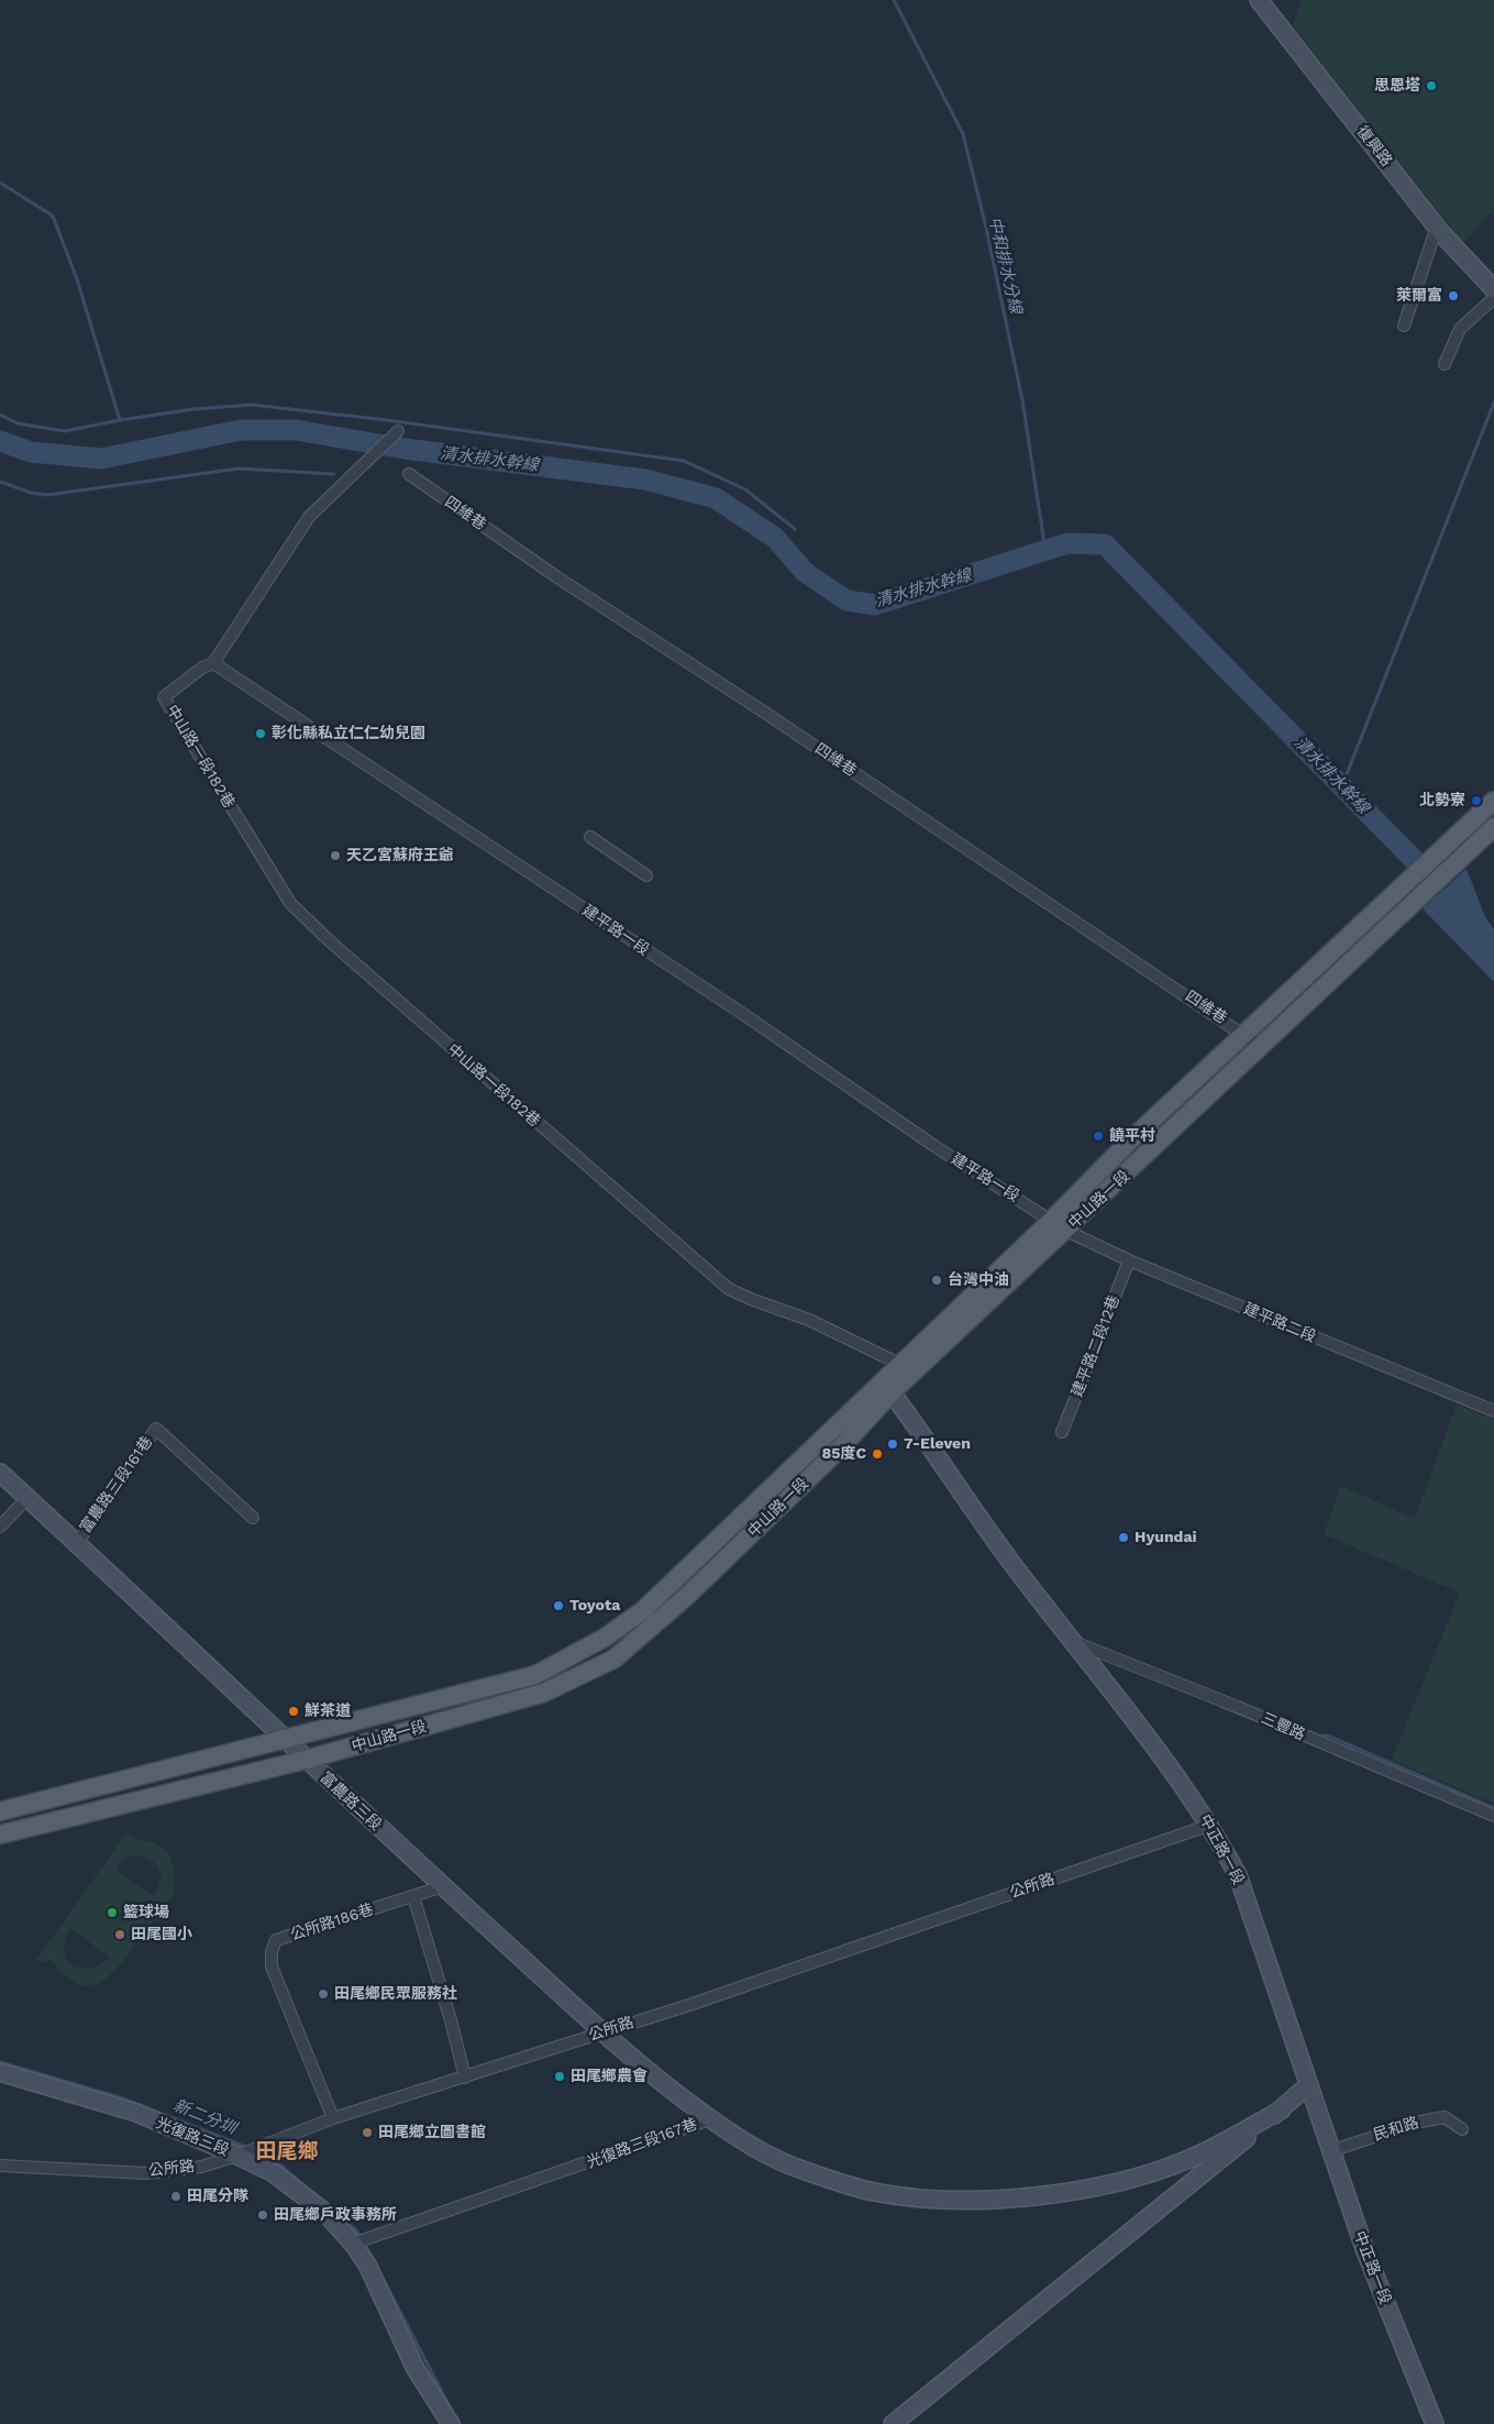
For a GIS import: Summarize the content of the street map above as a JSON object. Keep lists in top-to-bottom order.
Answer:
{
  "streets": {
    "main road": ["中山路一段"],
    "street": [
      "復興路",
      "四維巷",
      "中山路一段182巷",
      "建平路一段",
      "建平路二段",
      "建平路二段12巷",
      "富農路三段161巷",
      "三豐路",
      "富農路三段",
      "中正路一段",
      "公所路",
      "公所路186巷",
      "民和路",
      "光復路三段",
      "光復路三段167巷"
    ]
  },
  "crossings": [
    ["四維巷", "中山路一段"],
    ["中山路一段182巷", "建平路一段"],
    ["中山路一段182巷", "中山路一段"],
    ["建平路一段", "中山路一段"],
    ["建平路一段", "建平路二段"],
    ["中山路一段", "建平路二段"],
    ["中山路一段", "富農路三段"],
    ["中山路一段", "中正路一段"],
    ["建平路二段", "建平路二段12巷"],
    ["富農路三段161巷", "富農路三段"],
    ["三豐路", "中正路一段"],
    ["富農路三段", "公所路"],
    ["富農路三段", "公所路186巷"],
    ["富農路三段", "光復路三段167巷"],
    ["中正路一段", "公所路"],
    ["中正路一段", "民和路"],
    ["公所路", "公所路186巷"],
    ["公所路", "光復路三段"],
    ["光復路三段", "光復路三段167巷"]
  ],
  "districts": ["田尾鄉"],
  "water": ["中和排水分線", "清水排水幹線", "新二分圳"],
  "places": [
    "思恩塔",
    "萊爾富",
    "彰化縣私立仁仁幼兒園",
    "北勢寮",
    "天乙宮蘇府王爺",
    "饒平村",
    "台灣中油",
    "7-Eleven",
    "85度C",
    "Hyundai",
    "Toyota",
    "鮮茶道",
    "籃球場",
    "田尾國小",
    "田尾鄉民眾服務社",
    "田尾鄉農會",
    "田尾鄉立圖書館",
    "田尾分隊",
    "田尾鄉戶政事務所"
  ]
}
